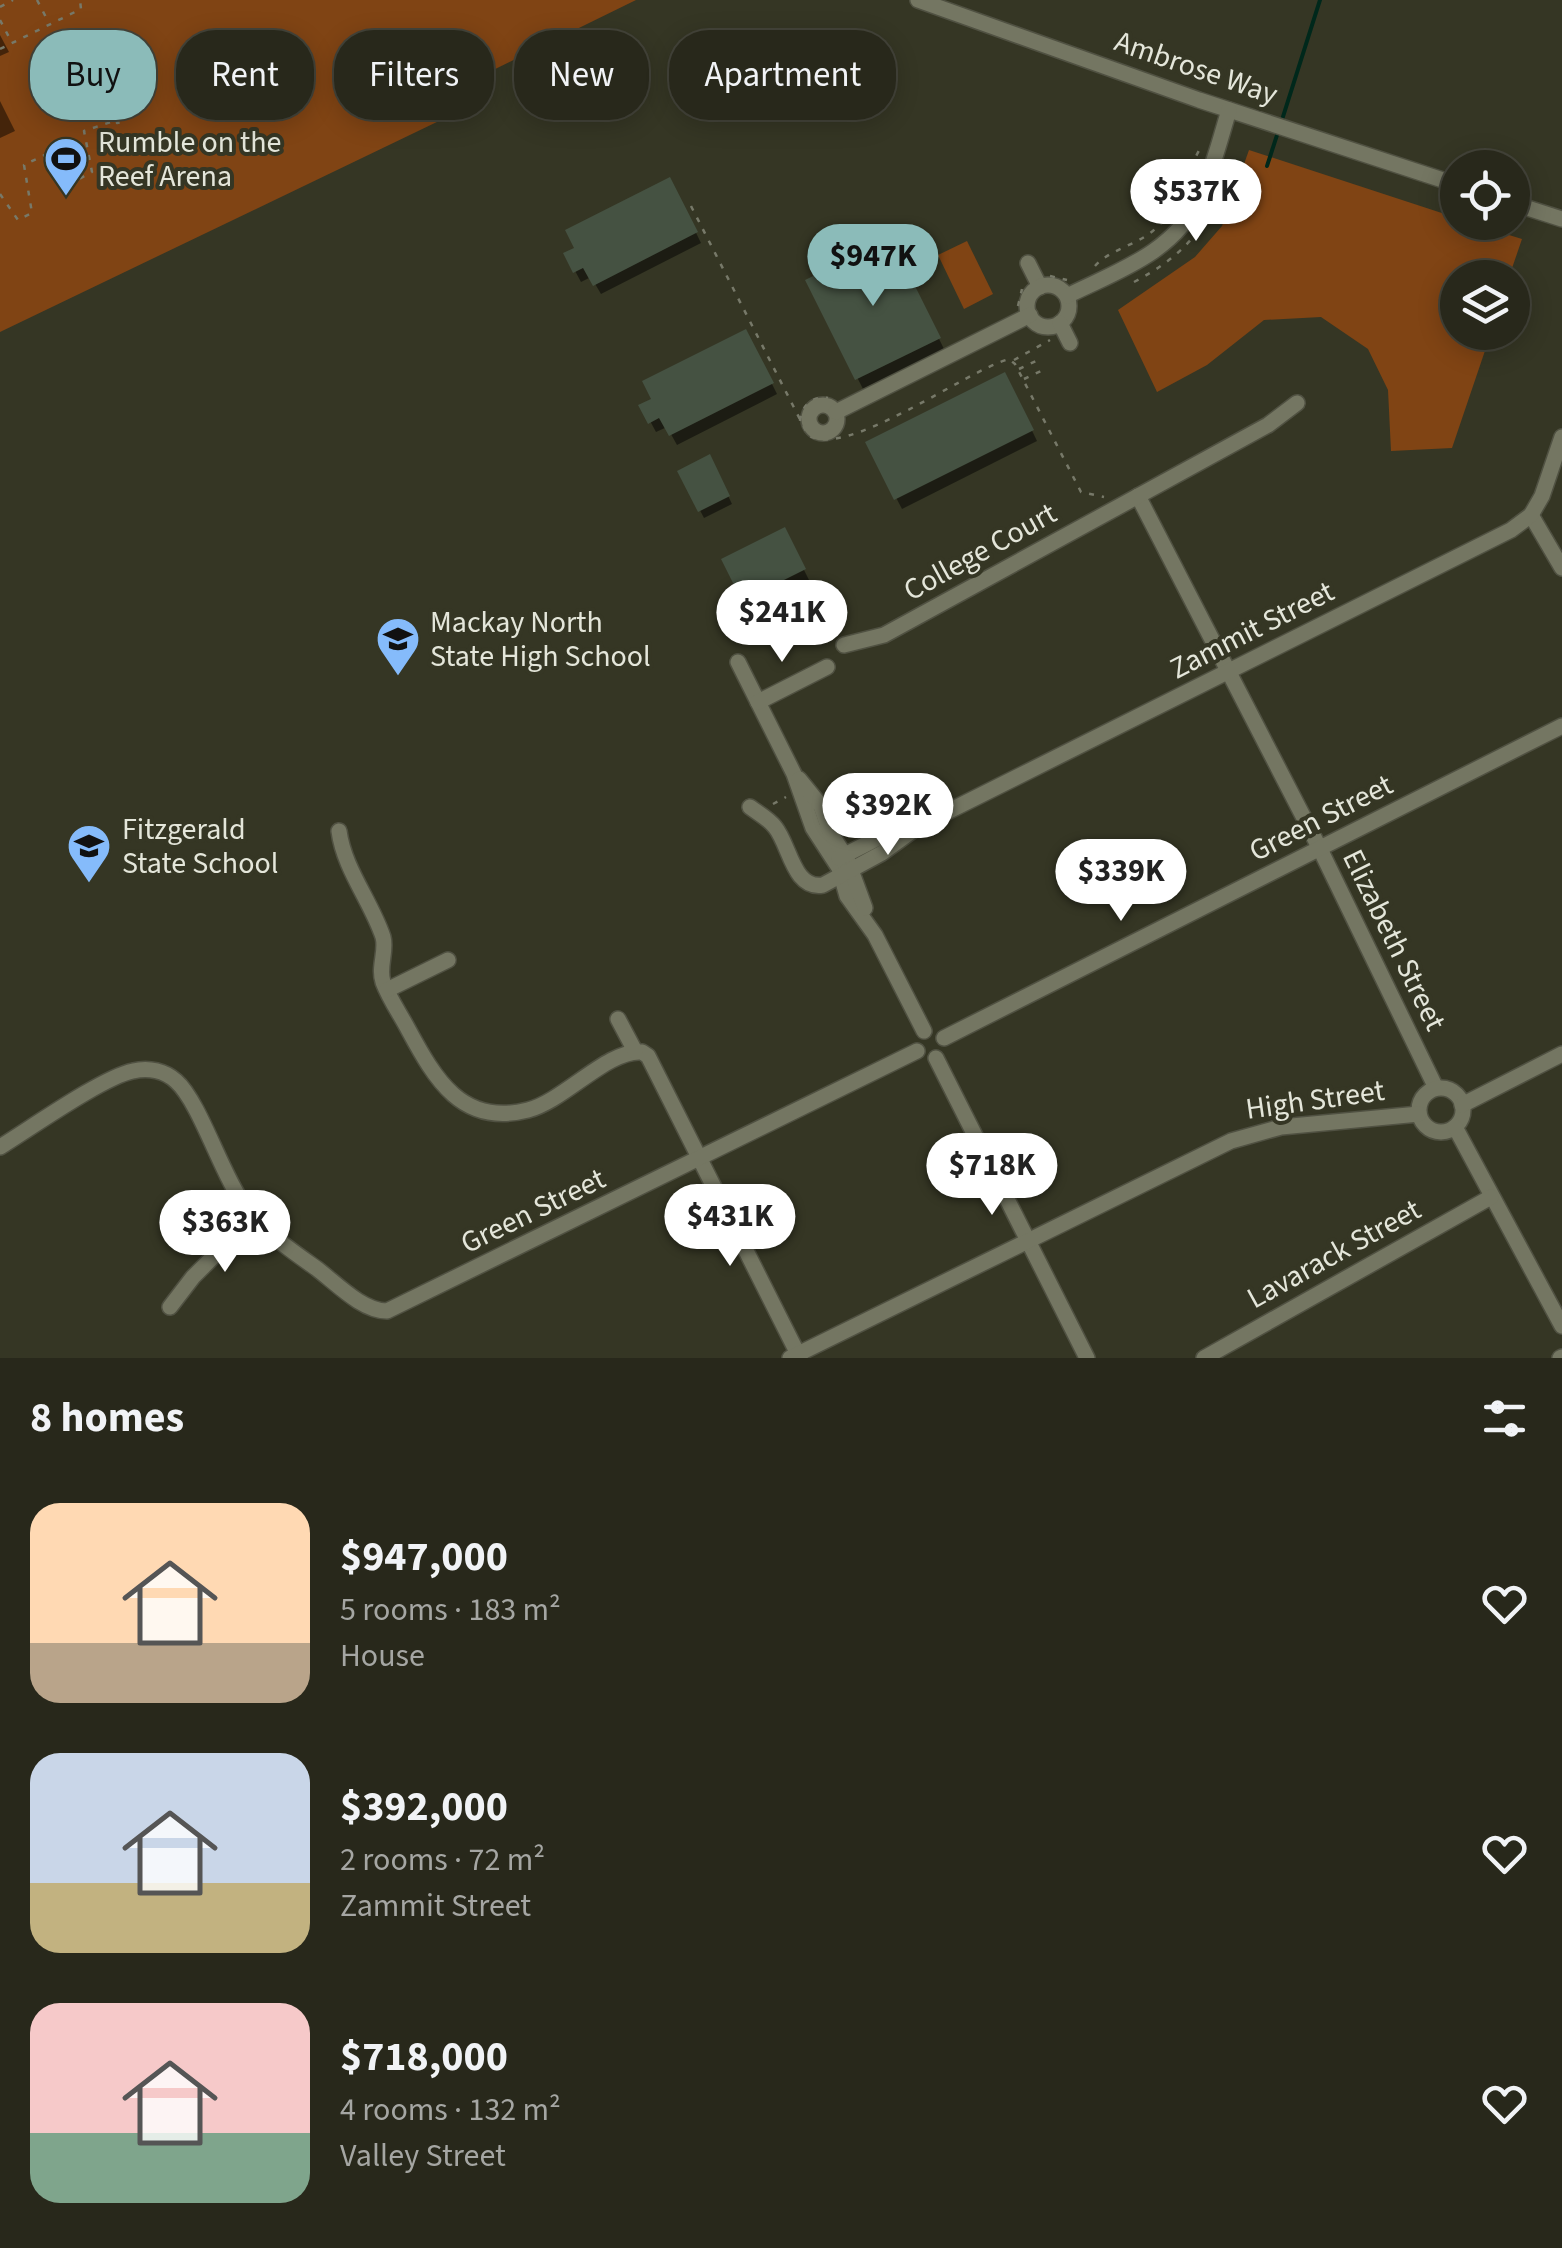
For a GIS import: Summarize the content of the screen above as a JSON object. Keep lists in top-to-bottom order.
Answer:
{
  "streets": {
    "street": [
      "Ambrose Way",
      "College Court",
      "Zammit Street",
      "Green Street",
      "Elizabeth Street",
      "High Street",
      "Lavarack Street"
    ]
  },
  "crossings": [
    ["College Court", "Elizabeth Street"],
    ["Zammit Street", "Elizabeth Street"],
    ["Green Street", "Elizabeth Street"],
    ["Elizabeth Street", "High Street"]
  ],
  "places": {
    "sports": ["Rumble on the Reef Arena"],
    "school or university": ["Mackay North State High School", "Fitzgerald State School"]
  },
  "page": {
    "chip": [
      "Buy",
      "Rent",
      "Filters",
      "New",
      "Apartment"
    ],
    "price": [
      "$537K",
      "$947K",
      "$241K",
      "$392K",
      "$339K",
      "$718K",
      "$431K",
      "$363K"
    ],
    "heading": "8 homes",
    "list": [
      {
        "name": "$947,000",
        "note": "5 rooms · 183 m² · House"
      },
      {
        "name": "$392,000",
        "note": "2 rooms · 72 m² · Zammit Street"
      },
      {
        "name": "$718,000",
        "note": "4 rooms · 132 m² · Valley Street"
      }
    ]
  }
}
